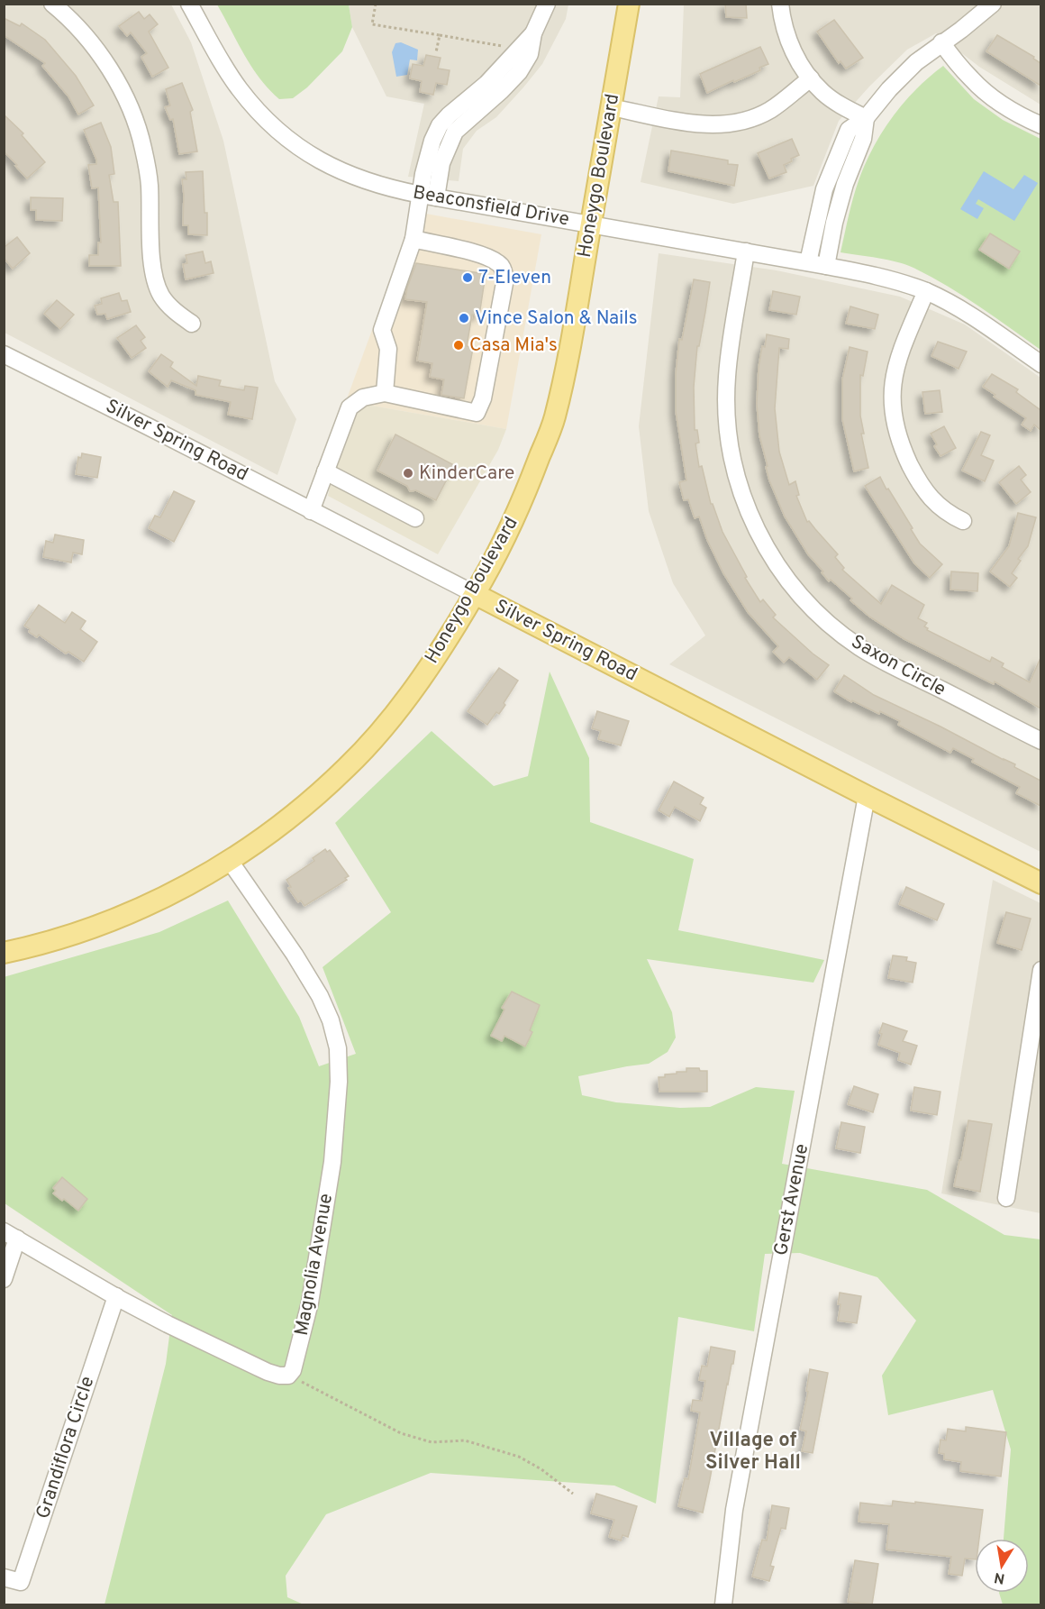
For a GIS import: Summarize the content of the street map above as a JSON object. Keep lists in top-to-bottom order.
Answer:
{
  "streets": {
    "main road": ["Honeygo Boulevard", "Silver Spring Road"],
    "street": [
      "Beaconsfield Drive",
      "Saxon Circle",
      "Gerst Avenue",
      "Magnolia Avenue",
      "Grandiflora Circle"
    ]
  },
  "crossings": [
    ["Honeygo Boulevard", "Beaconsfield Drive"],
    ["Honeygo Boulevard", "Silver Spring Road"],
    ["Honeygo Boulevard", "Magnolia Avenue"],
    ["Beaconsfield Drive", "Saxon Circle"],
    ["Silver Spring Road", "Gerst Avenue"]
  ],
  "districts": ["Village of Silver Hall"],
  "places": [
    "7-Eleven",
    "Vince Salon & Nails",
    "Casa Mia's",
    "KinderCare"
  ],
  "north": "bottom"
}
